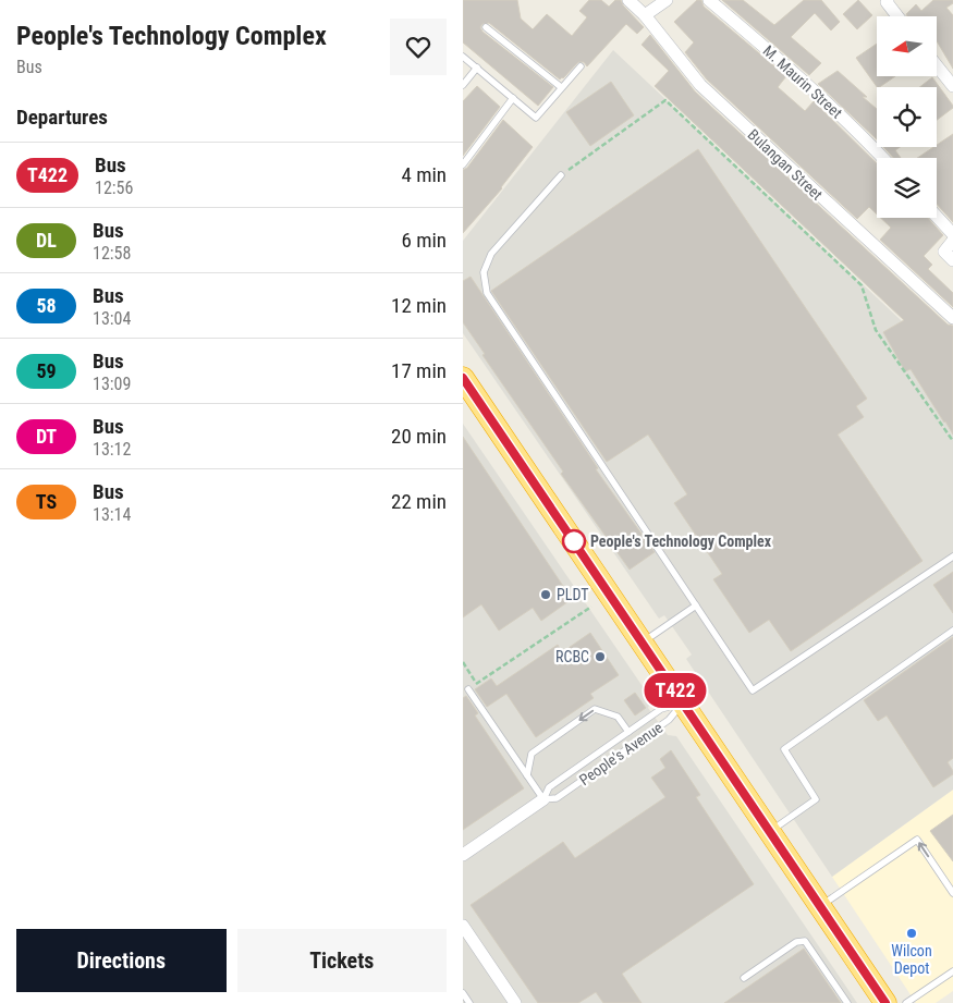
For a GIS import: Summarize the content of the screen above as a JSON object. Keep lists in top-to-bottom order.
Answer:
{
  "streets": {
    "street": ["M. Maurin Street", "Bulangan Street", "People's Avenue"]
  },
  "places": [
    "People's Technology Complex",
    "PLDT",
    "RCBC",
    "Wilcon Depot"
  ],
  "lines": ["bus line T422"],
  "north": "left",
  "page": {
    "heading": [
      ["People's Technology Complex", "Bus"],
      "Departures"
    ],
    "on_map": "T422",
    "list": [
      {
        "mark": "T422",
        "name": "Bus",
        "note": "12:56",
        "value": "4 min"
      },
      {
        "mark": "DL",
        "name": "Bus",
        "note": "12:58",
        "value": "6 min"
      },
      {
        "mark": "58",
        "name": "Bus",
        "note": "13:04",
        "value": "12 min"
      },
      {
        "mark": "59",
        "name": "Bus",
        "note": "13:09",
        "value": "17 min"
      },
      {
        "mark": "DT",
        "name": "Bus",
        "note": "13:12",
        "value": "20 min"
      },
      {
        "mark": "TS",
        "name": "Bus",
        "note": "13:14",
        "value": "22 min"
      }
    ],
    "buttons": ["Directions", "Tickets"]
  }
}
